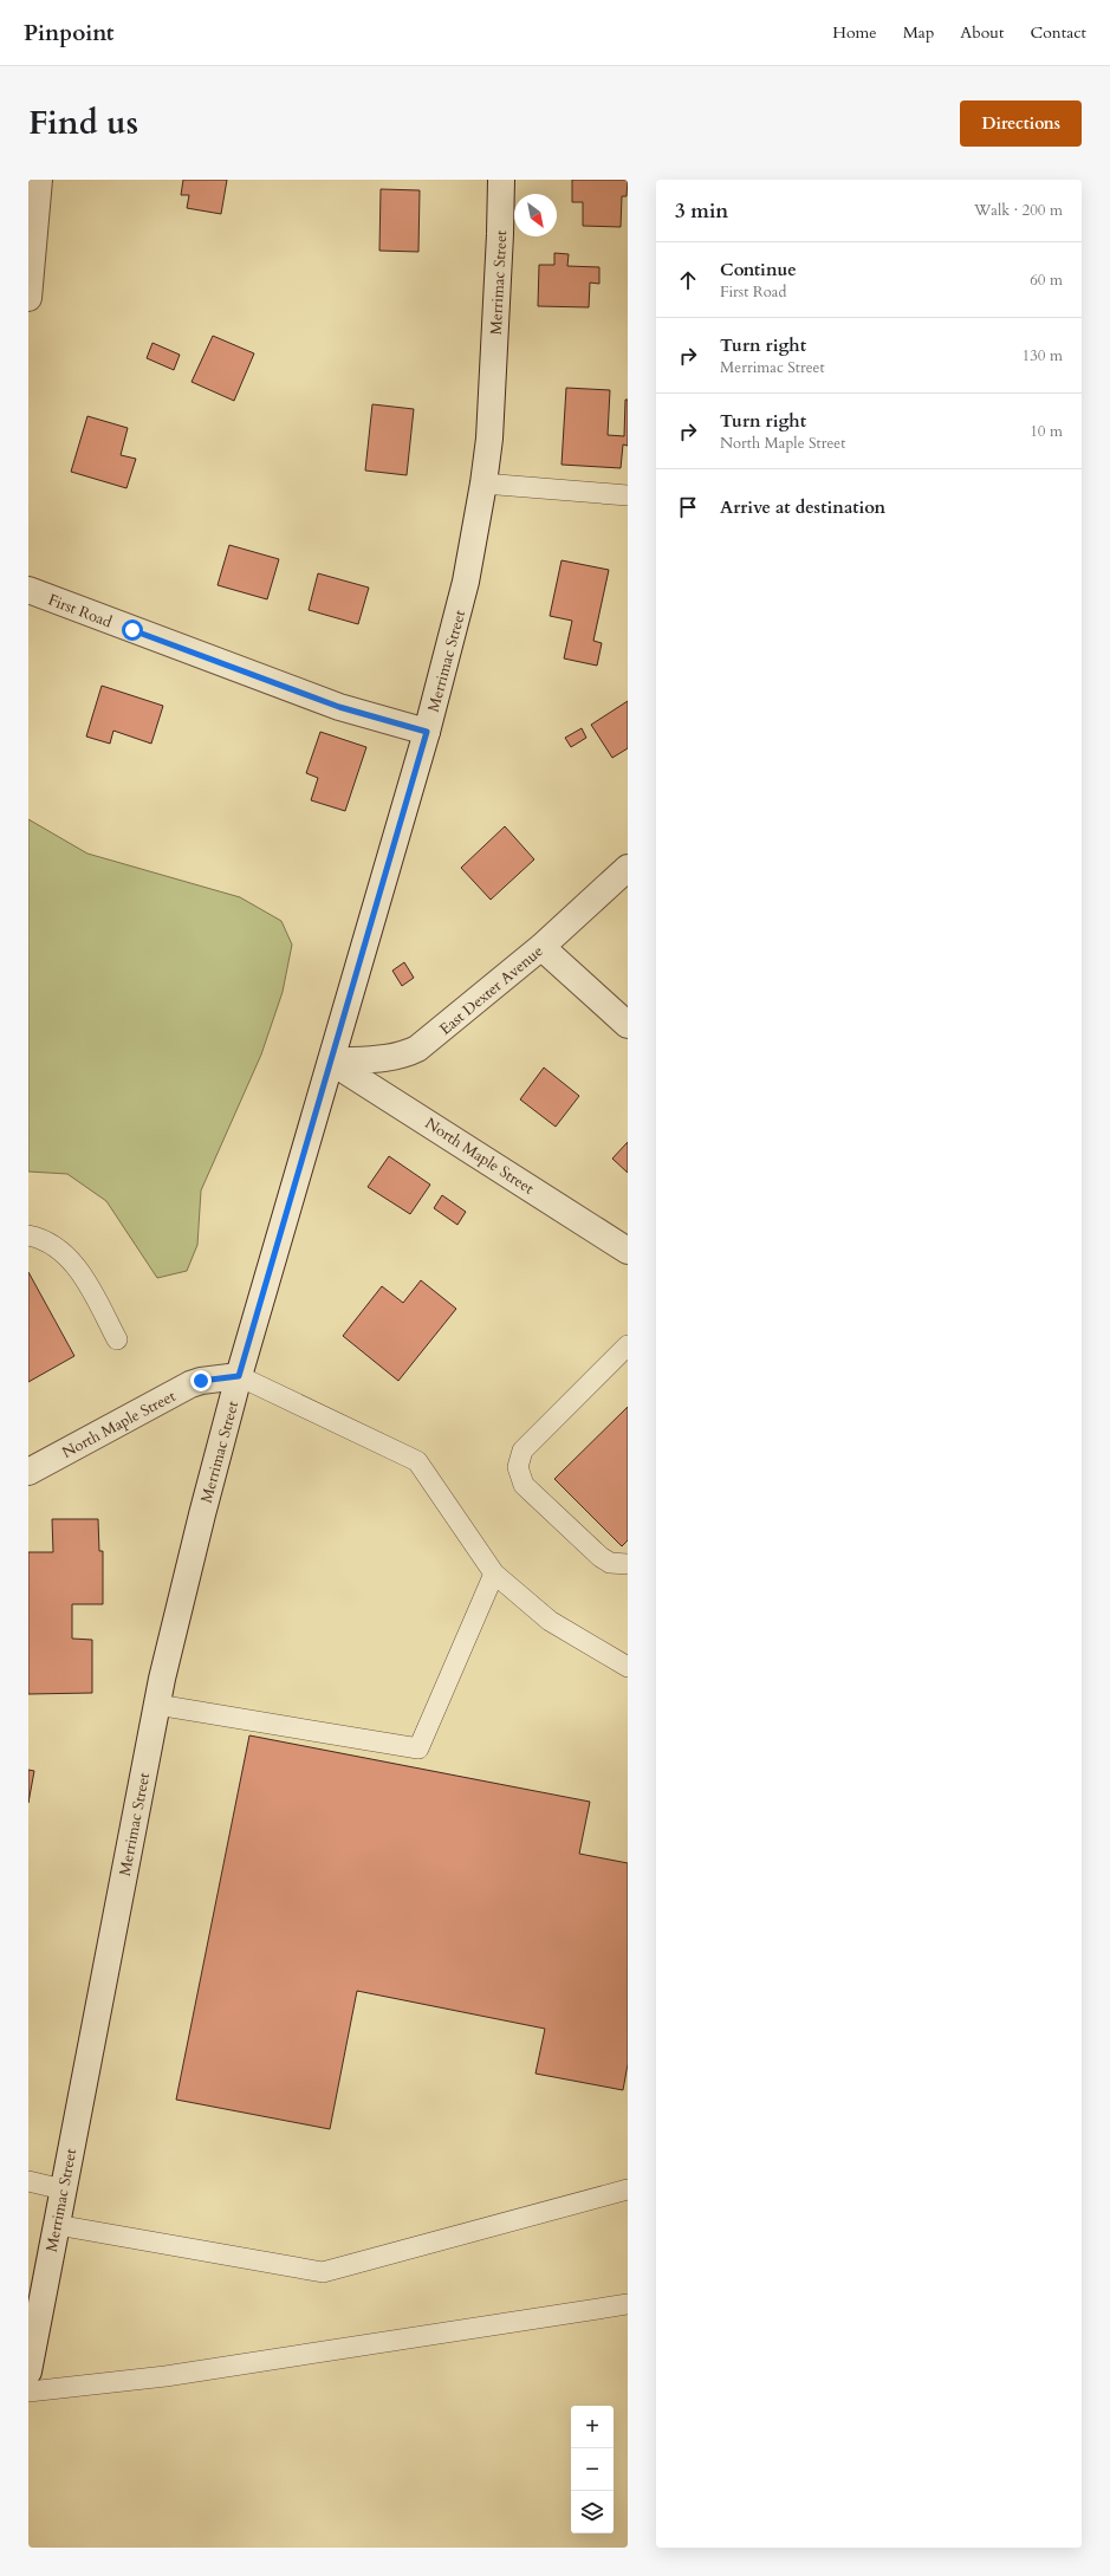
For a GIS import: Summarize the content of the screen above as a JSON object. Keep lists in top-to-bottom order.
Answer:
{
  "streets": {
    "main road": [
      "Merrimac Street",
      "First Road",
      "East Dexter Avenue",
      "North Maple Street"
    ]
  },
  "crossings": [
    ["Merrimac Street", "First Road"],
    ["Merrimac Street", "East Dexter Avenue"],
    ["Merrimac Street", "North Maple Street"],
    ["East Dexter Avenue", "North Maple Street"]
  ],
  "north": "bottom right",
  "page": {
    "header": "Pinpoint",
    "nav": [
      "Home",
      "Map",
      "About",
      "Contact"
    ],
    "title": "Find us",
    "buttons": "Directions",
    "heading": ["3 min", "Walk · 200 m"],
    "list": [
      ["Continue", "First Road", "60 m"],
      ["Turn right", "Merrimac Street", "130 m"],
      ["Turn right", "North Maple Street", "10 m"],
      "Arrive at destination"
    ],
    "map_buttons": ["+", "−"]
  }
}
